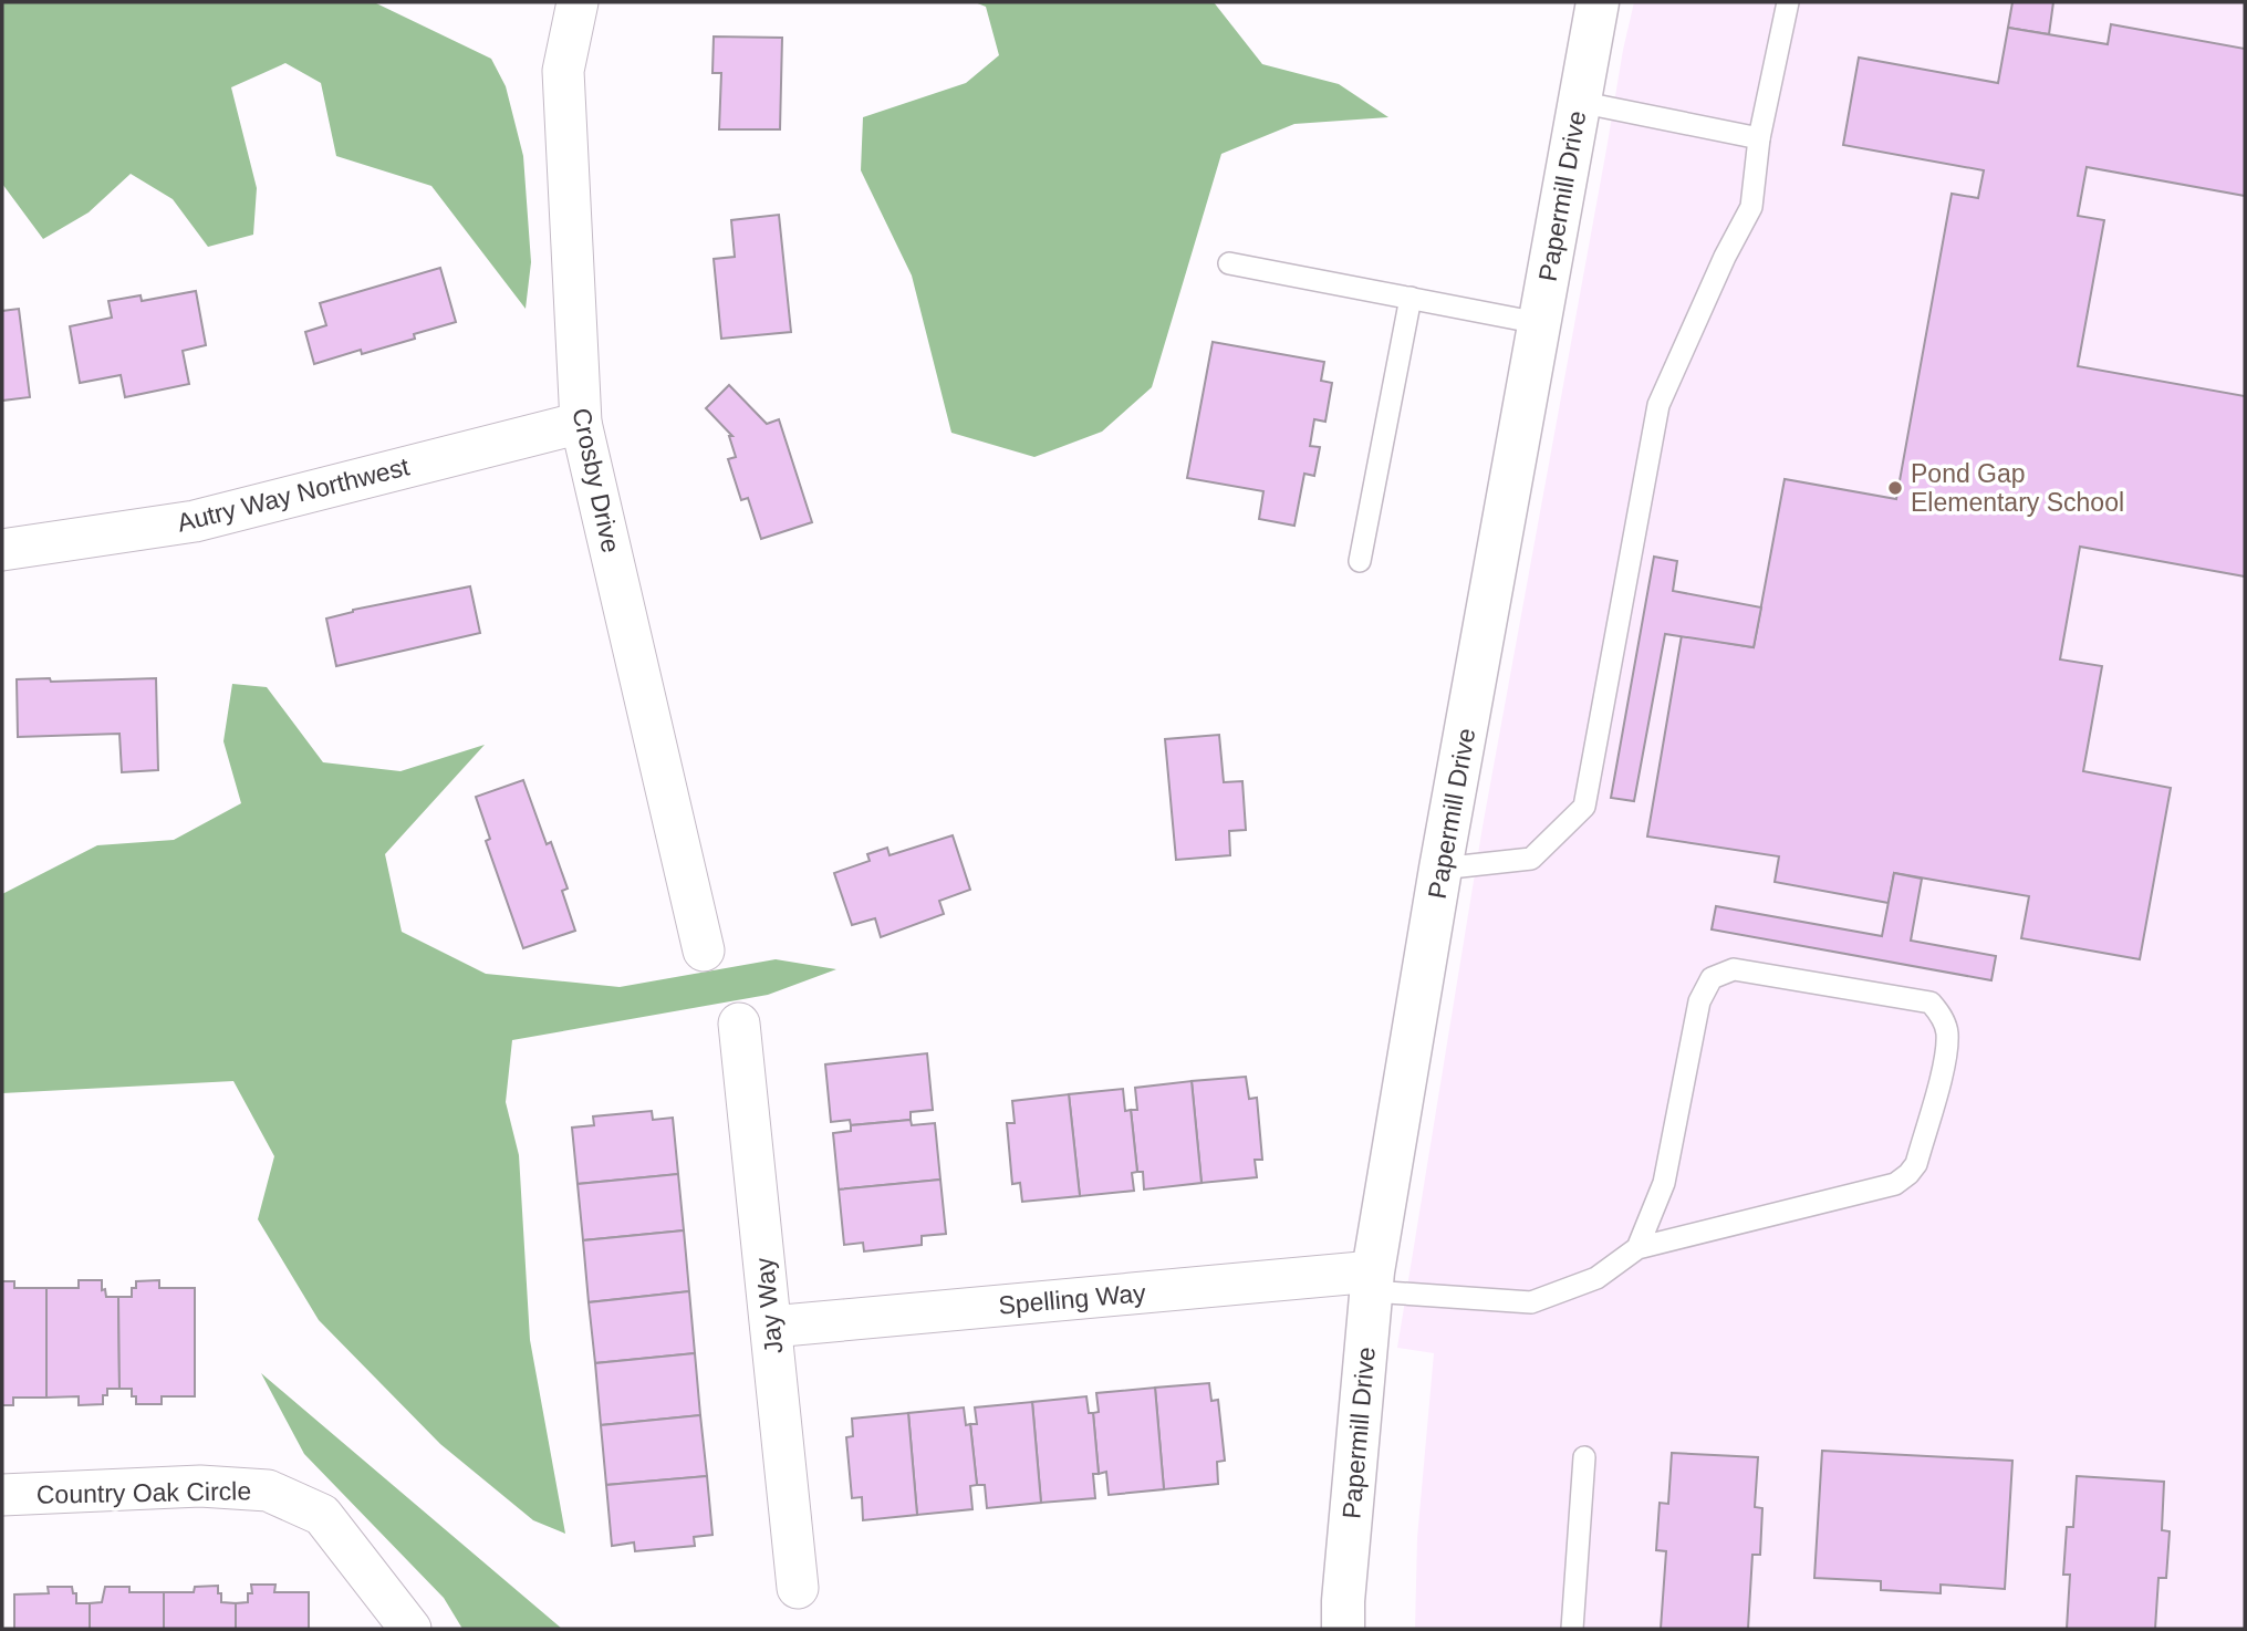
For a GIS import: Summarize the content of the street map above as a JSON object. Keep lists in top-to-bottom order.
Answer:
{
  "streets": {
    "main road": ["Papermill Drive"],
    "street": [
      "Crosby Drive",
      "Autry Way Northwest",
      "Spelling Way",
      "Jay Way",
      "Country Oak Circle"
    ]
  },
  "crossings": [
    ["Papermill Drive", "Spelling Way"],
    ["Crosby Drive", "Autry Way Northwest"],
    ["Spelling Way", "Jay Way"]
  ],
  "places": ["Pond Gap Elementary School"]
}
